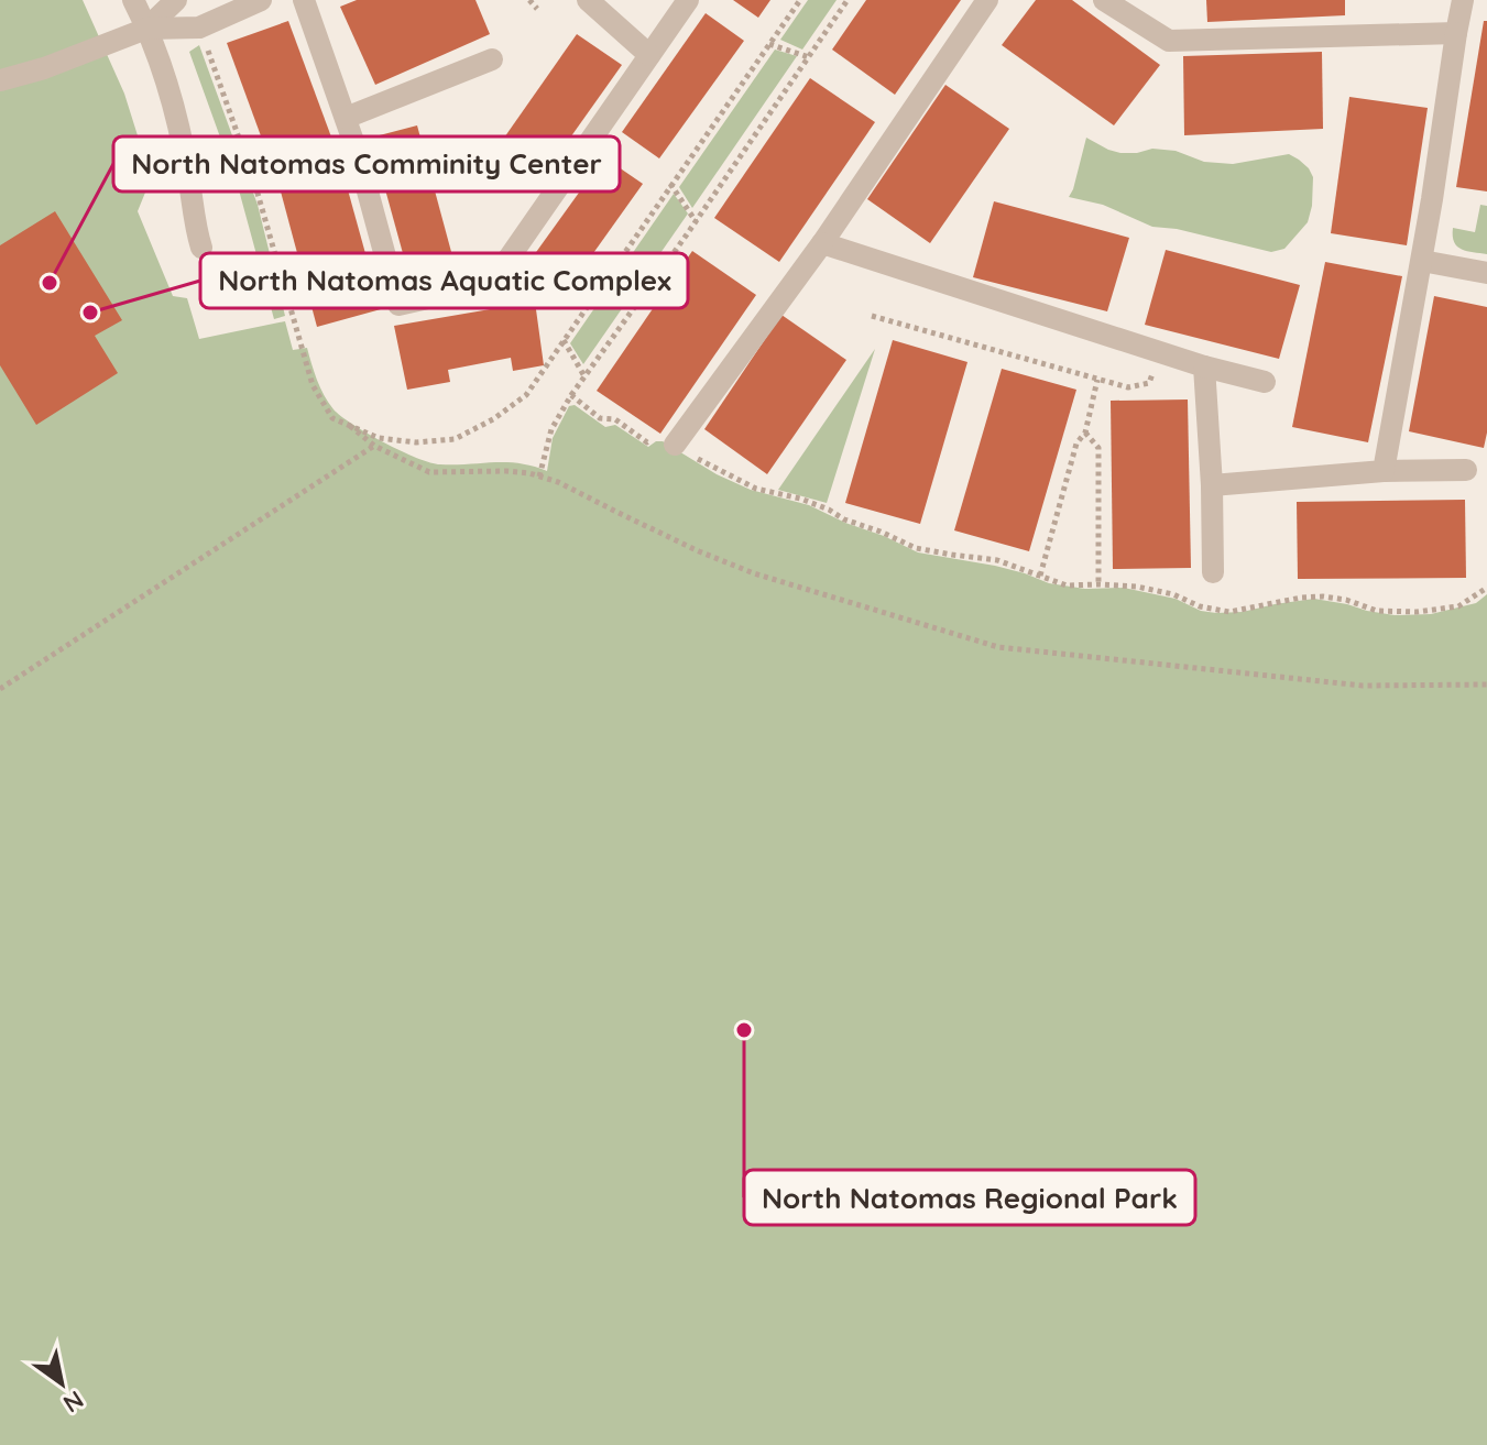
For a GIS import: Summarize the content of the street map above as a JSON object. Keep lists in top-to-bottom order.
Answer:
{
  "places": ["North Natomas Comminity Center", "North Natomas Aquatic Complex", "North Natomas Regional Park"],
  "north": "bottom right"
}
